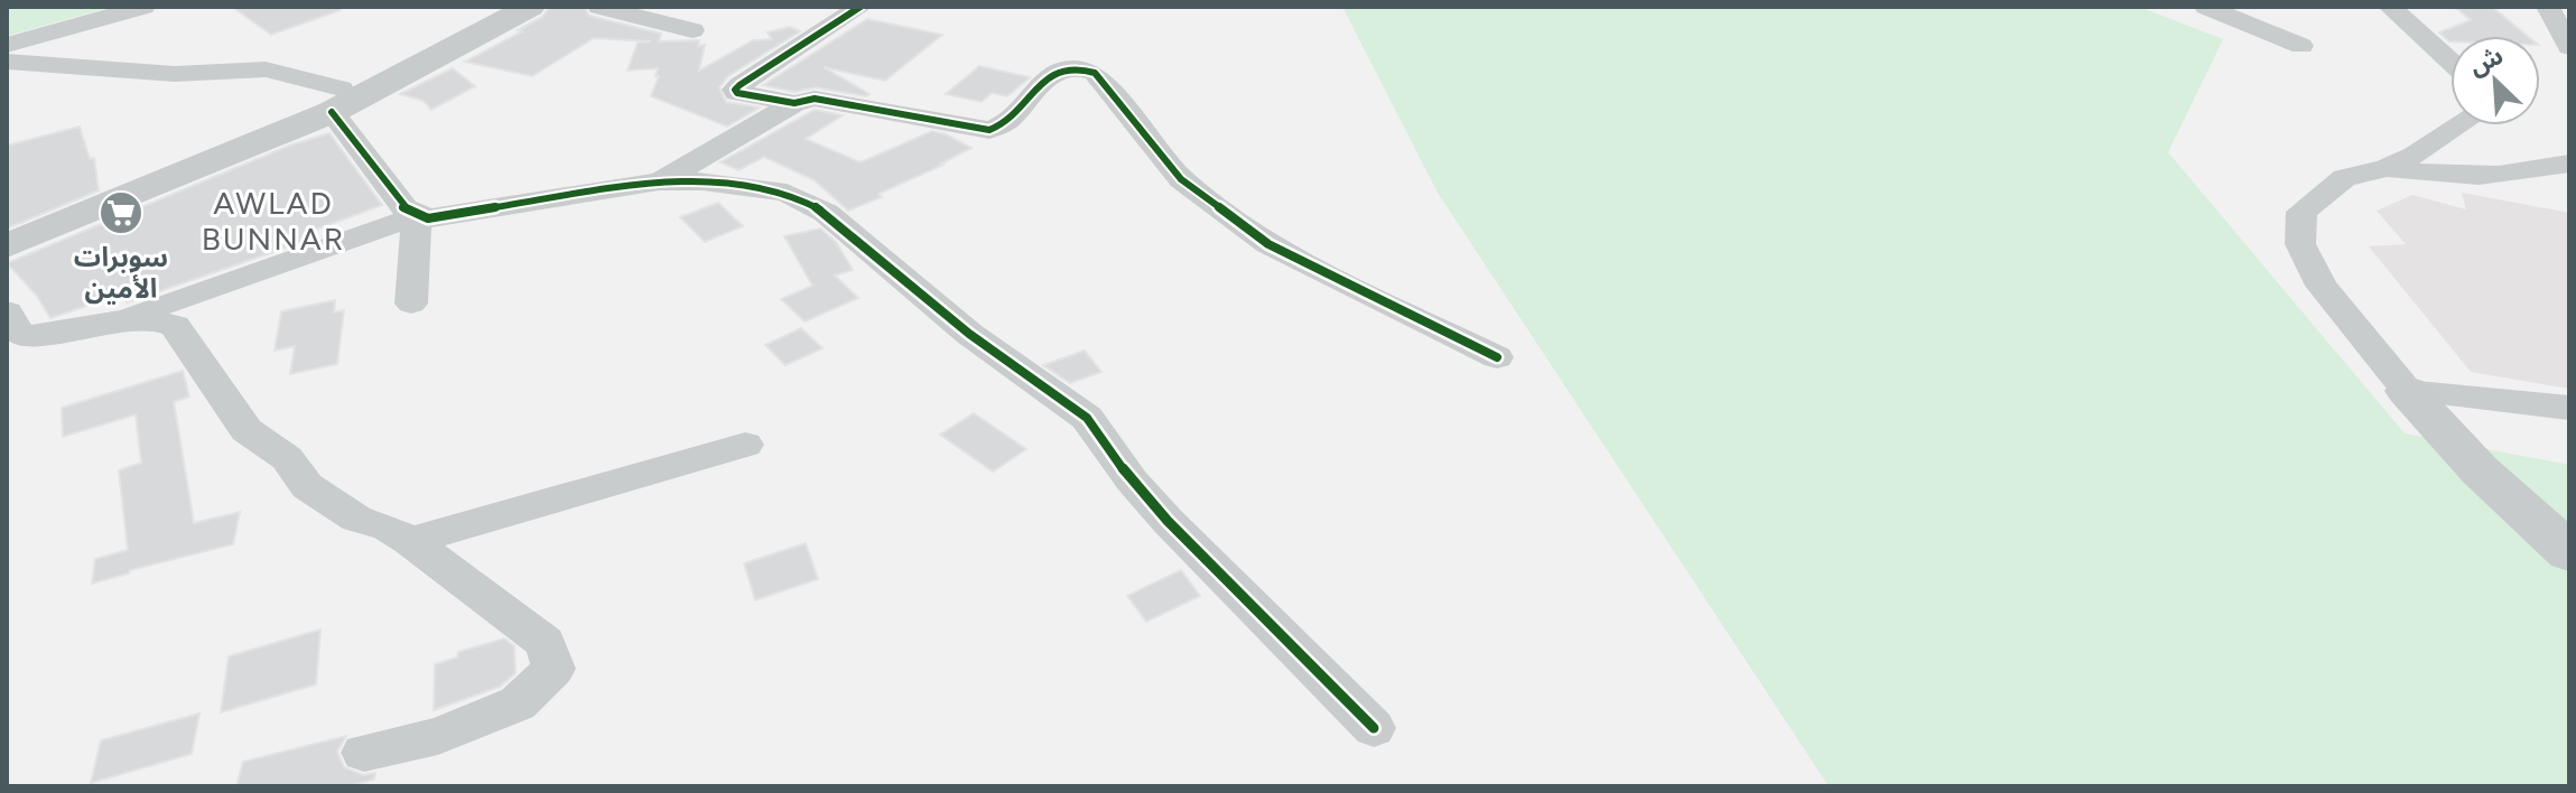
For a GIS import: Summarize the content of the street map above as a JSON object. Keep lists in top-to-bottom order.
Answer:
{
  "districts": ["AWLAD BUNNAR"],
  "places": {
    "supermarket": ["سوبرات الأمين"]
  },
  "north": "top left"
}
